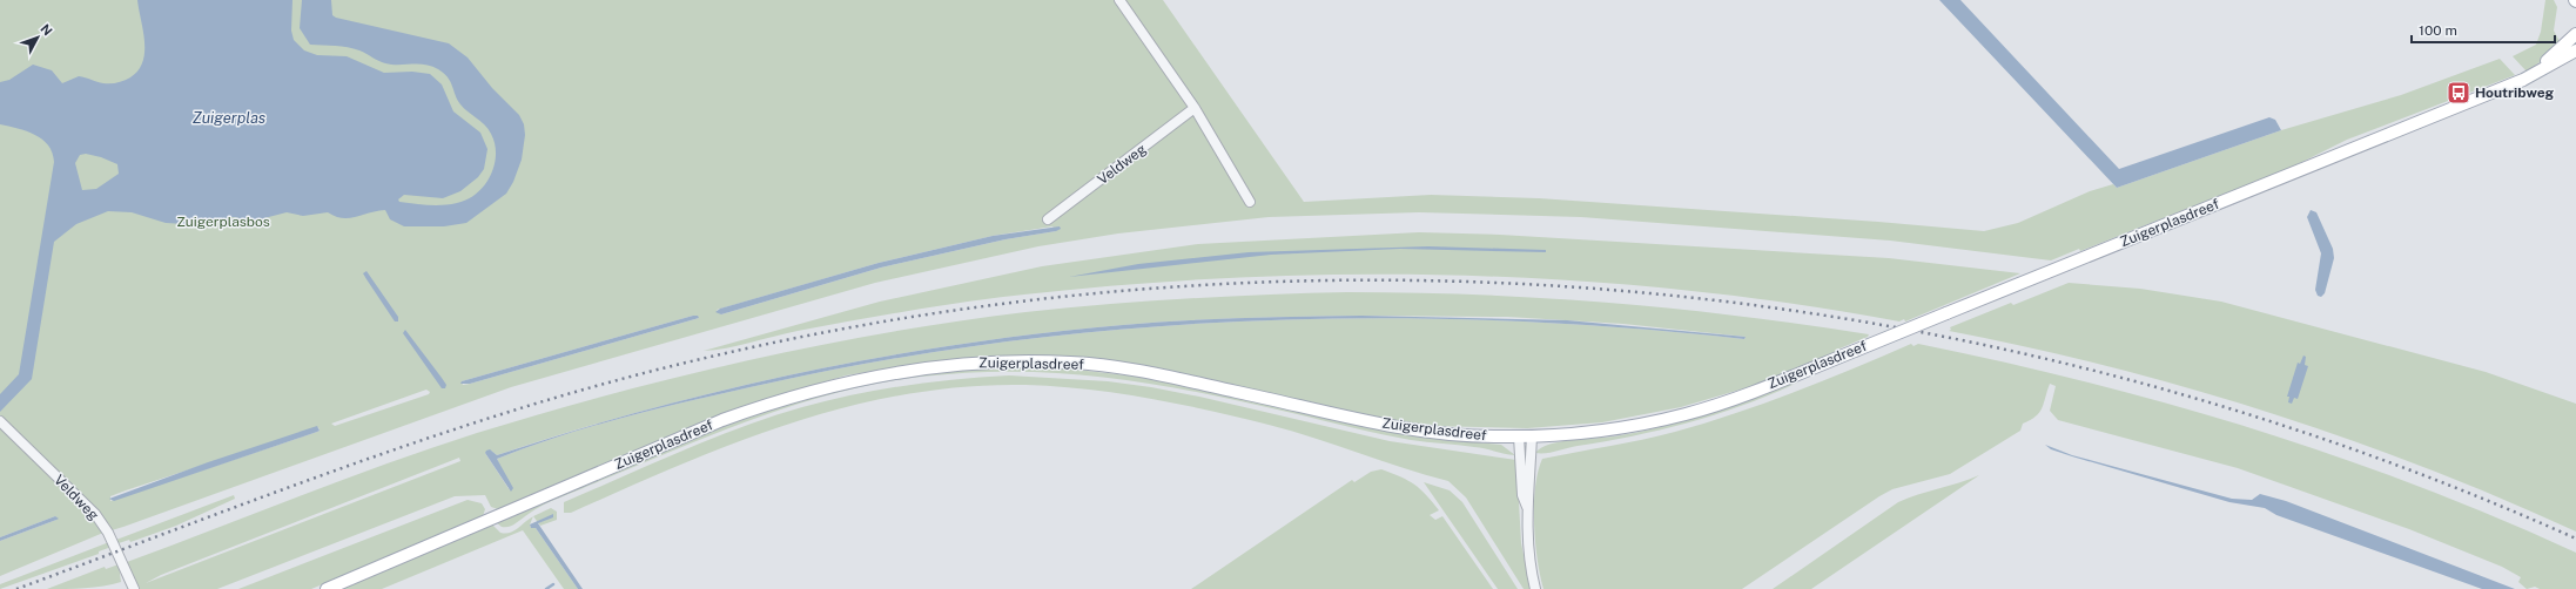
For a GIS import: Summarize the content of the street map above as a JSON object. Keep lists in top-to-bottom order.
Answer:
{
  "streets": {
    "main road": ["Zuigerplasdreef"],
    "street": ["Veldweg"]
  },
  "water": ["Zuigerplas"],
  "parks": ["Zuigerplasbos"],
  "places": {
    "bus stop": ["Houtribweg"]
  },
  "scale_bar": "100 m",
  "north": "top right"
}
